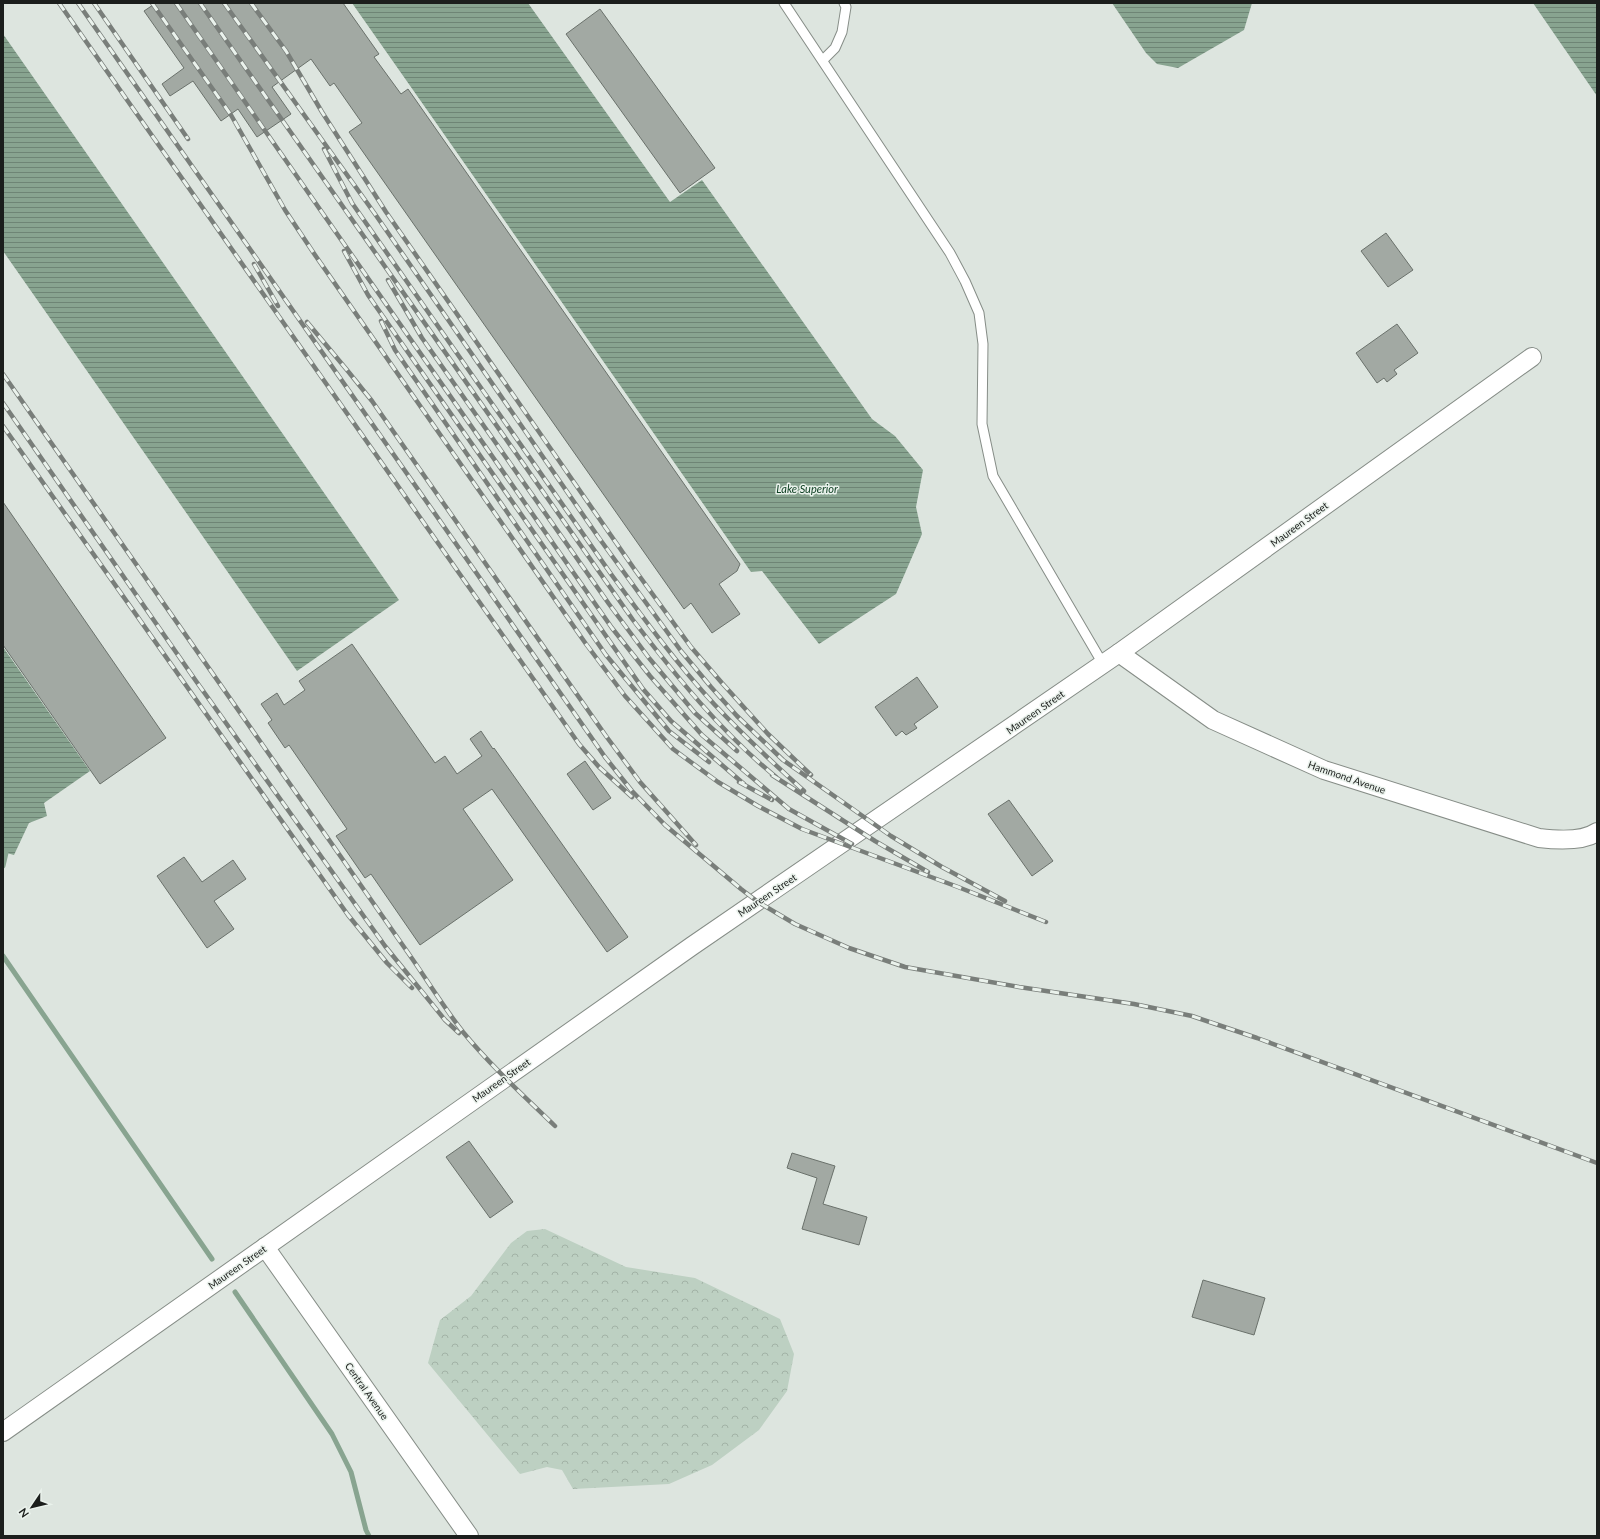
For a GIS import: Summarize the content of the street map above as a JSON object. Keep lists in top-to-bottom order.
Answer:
{
  "streets": {
    "street": ["Maureen Street", "Hammond Avenue", "Central Avenue"]
  },
  "crossings": [
    ["Maureen Street", "Hammond Avenue"],
    ["Maureen Street", "Central Avenue"]
  ],
  "water": ["Lake Superior"],
  "north": "bottom left"
}
